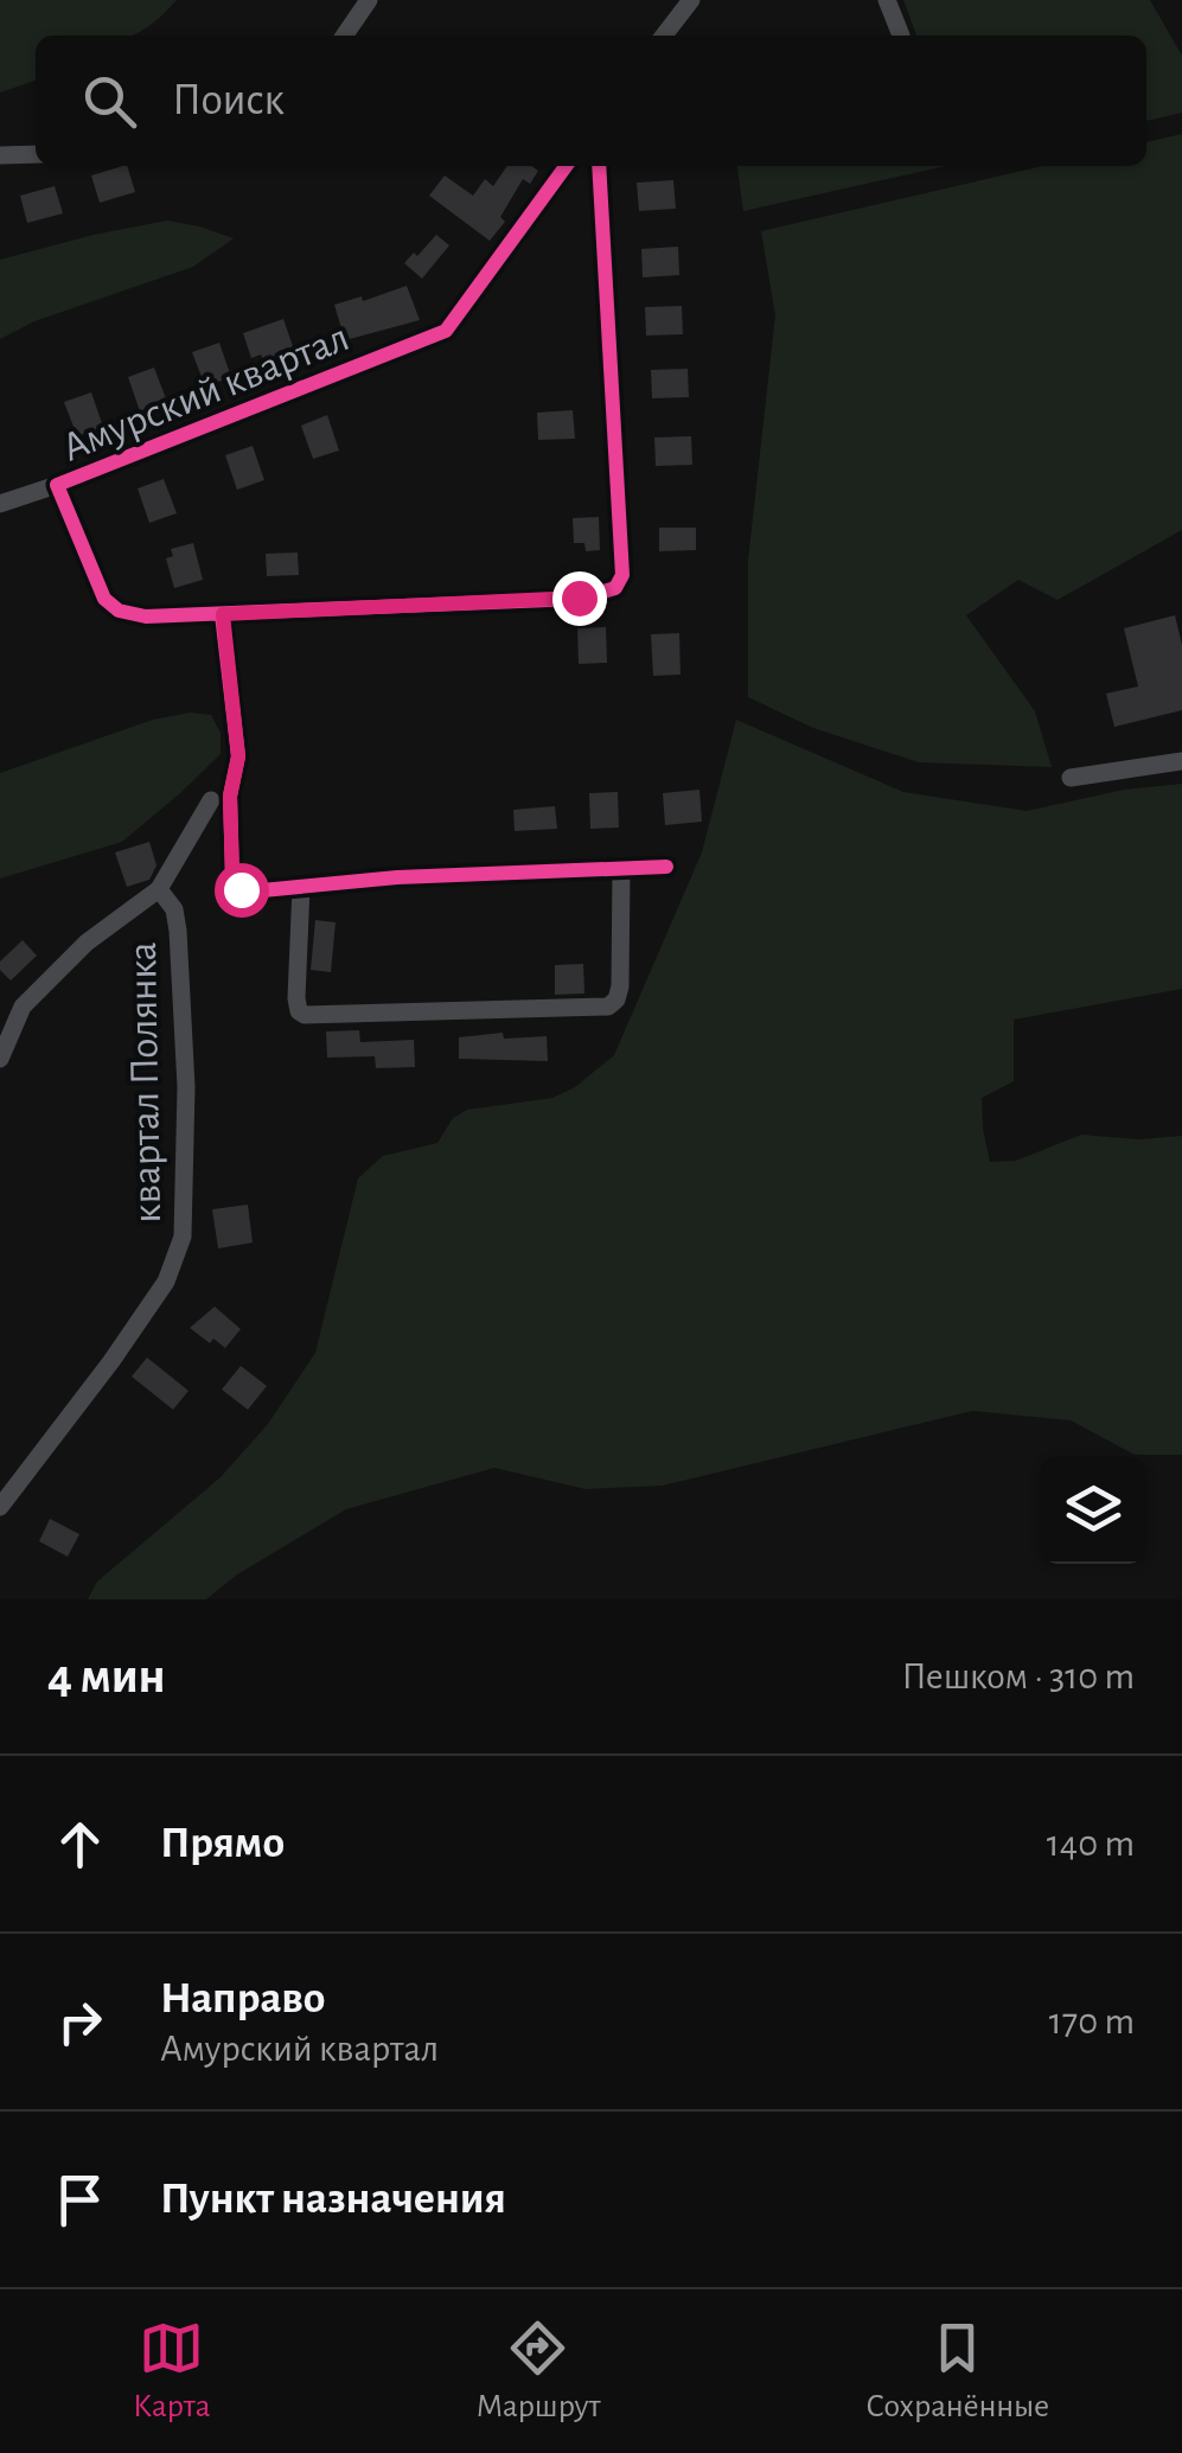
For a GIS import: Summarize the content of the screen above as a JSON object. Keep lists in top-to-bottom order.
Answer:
{
  "streets": {
    "street": ["Амурский квартал", "квартал Полянка"]
  },
  "page": {
    "search": "Поиск",
    "heading": ["4 мин", "Пешком · 310 m"],
    "list": [
      ["Прямо", "140 m"],
      ["Направо", "Амурский квартал", "170 m"],
      "Пункт назначения"
    ],
    "nav": ["Карта", "Маршрут", "Сохранённые"]
  }
}
